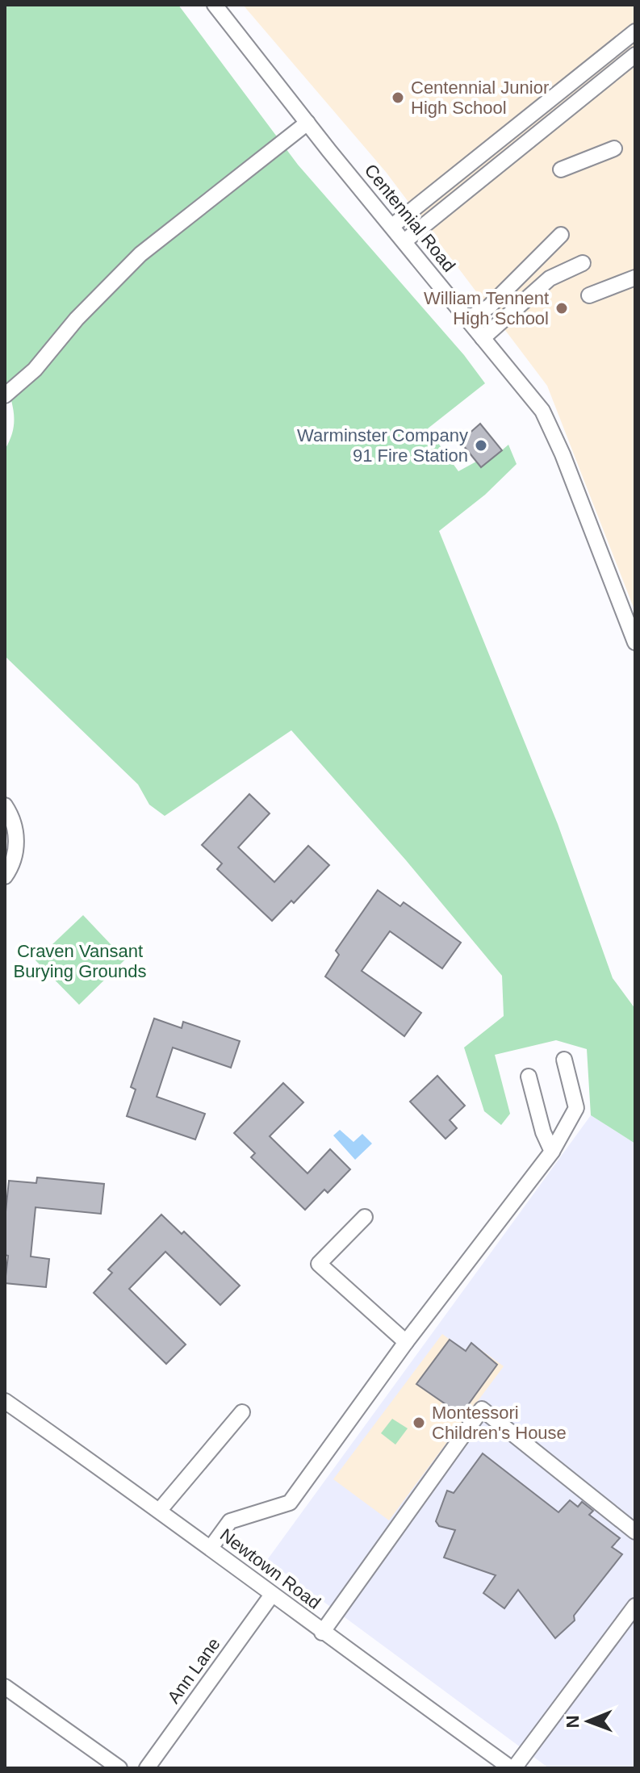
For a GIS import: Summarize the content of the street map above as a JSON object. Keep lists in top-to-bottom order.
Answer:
{
  "streets": {
    "street": ["Centennial Road", "Newtown Road", "Ann Lane"]
  },
  "crossings": [
    ["Newtown Road", "Ann Lane"]
  ],
  "parks": ["Craven Vansant Burying Grounds"],
  "places": [
    "Centennial Junior High School",
    "William Tennent High School",
    "Warminster Company 91 Fire Station",
    "Montessori Children's House"
  ],
  "north": "left"
}
